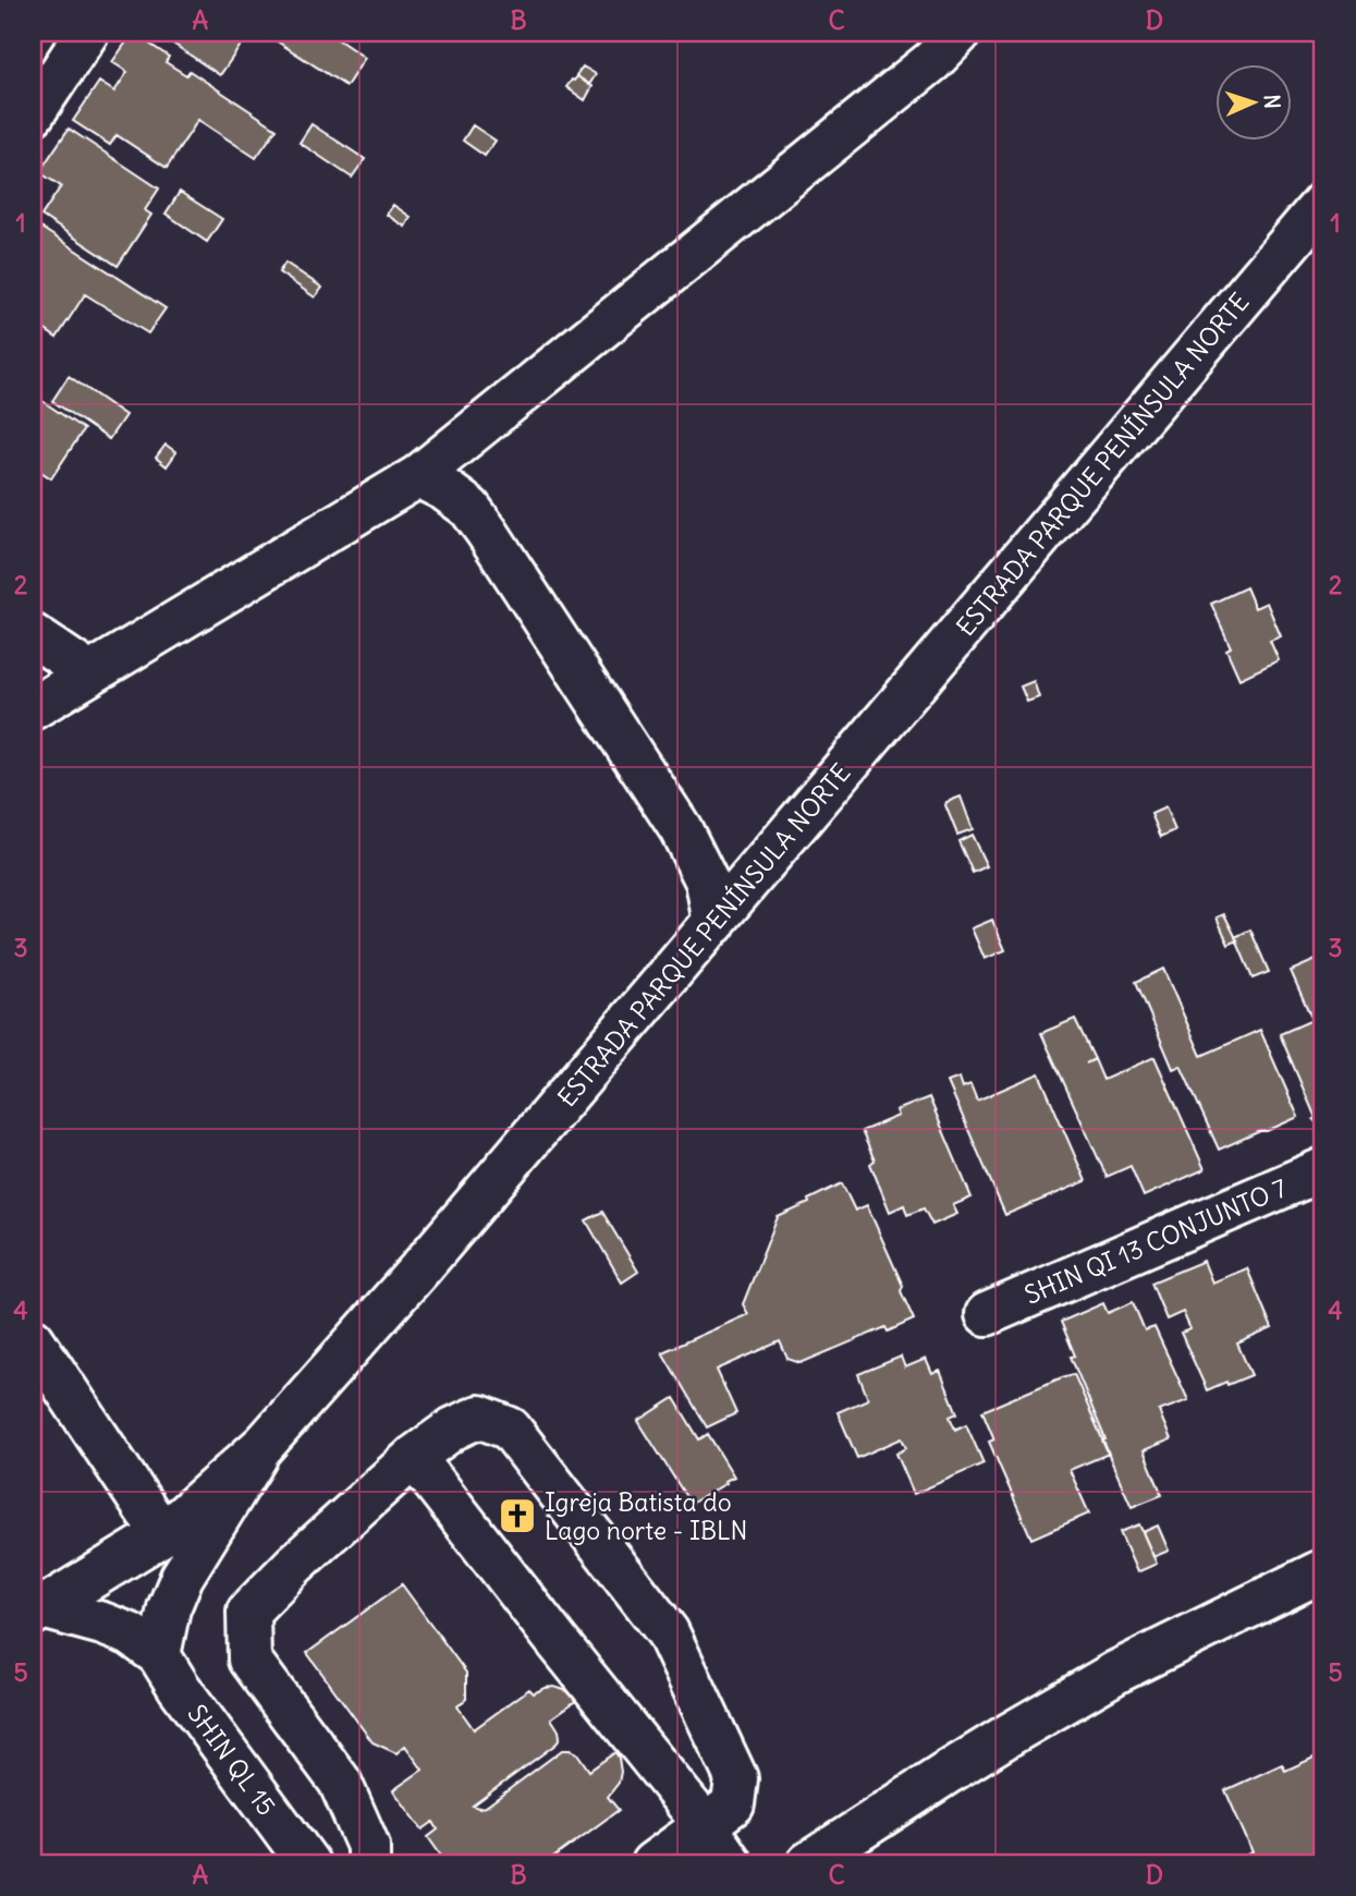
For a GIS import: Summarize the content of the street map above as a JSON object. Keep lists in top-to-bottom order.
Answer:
{
  "streets": {
    "main road": ["ESTRADA PARQUE PENÍNSULA NORTE", "SHIN QI 13 CONJUNTO 7", "SHIN QL 15"]
  },
  "crossings": [
    ["ESTRADA PARQUE PENÍNSULA NORTE", "SHIN QL 15"]
  ],
  "places": {
    "church": ["Igreja Batista do Lago norte - IBLN"]
  },
  "north": "right",
  "grid": {
    "columns": [
      "A",
      "B",
      "C",
      "D"
    ],
    "rows": [
      "1",
      "2",
      "3",
      "4",
      "5"
    ]
  }
}
